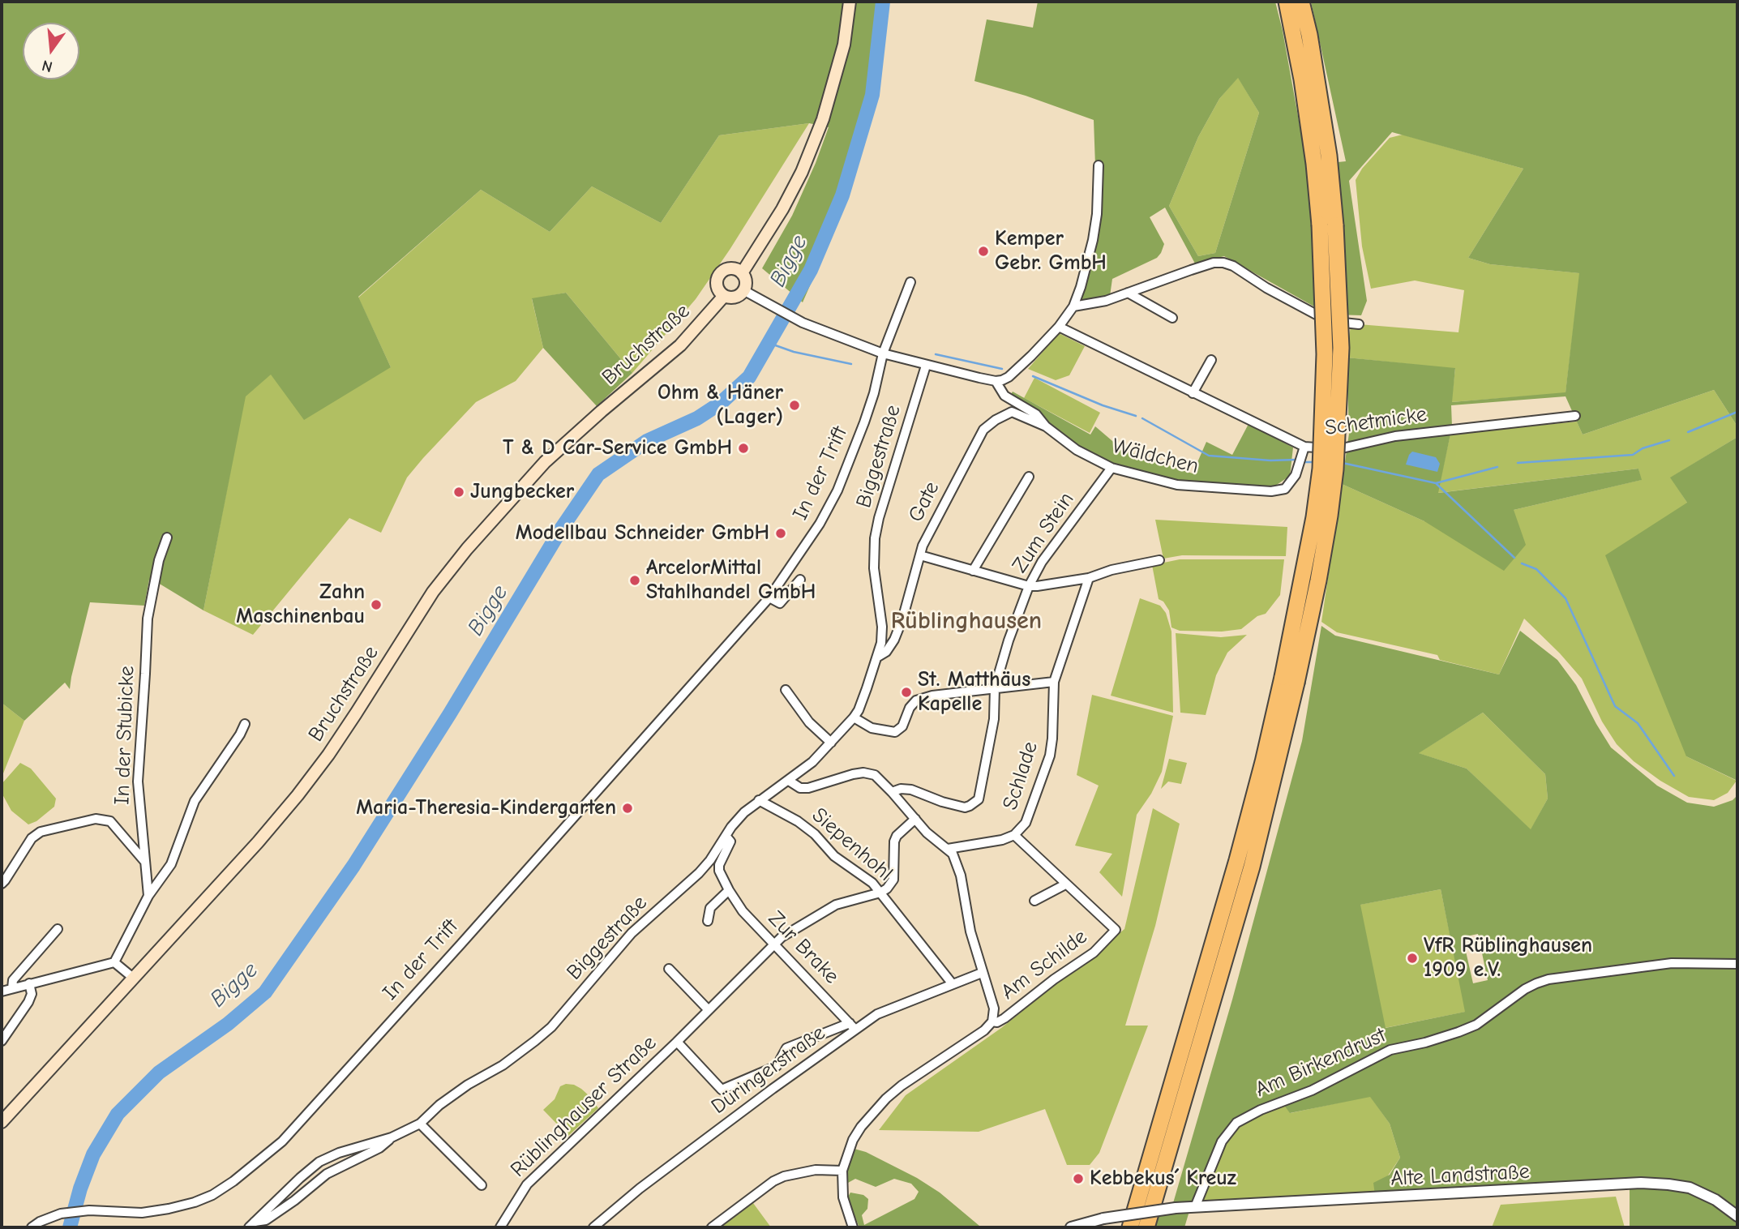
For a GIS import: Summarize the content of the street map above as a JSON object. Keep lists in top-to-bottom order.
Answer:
{
  "streets": {
    "main road": ["Bruchstraße"],
    "street": [
      "Schetmicke",
      "Biggestraße",
      "Wäldchen",
      "In der Trift",
      "Gate",
      "Zum Stein",
      "In der Stubicke",
      "Schlade",
      "Siepenhohl",
      "Zur Brake",
      "Am Schilde",
      "Am Birkendrust",
      "Düringerstraße",
      "Rüblinghauser Straße",
      "Alte Landstraße"
    ]
  },
  "crossings": [
    ["Schetmicke", "Wäldchen"],
    ["Biggestraße", "Gate"],
    ["Biggestraße", "Siepenhohl"],
    ["Biggestraße", "Zur Brake"],
    ["Wäldchen", "Gate"],
    ["Wäldchen", "Zum Stein"],
    ["Siepenhohl", "Düringerstraße"],
    ["Siepenhohl", "Rüblinghauser Straße"],
    ["Zur Brake", "Düringerstraße"],
    ["Zur Brake", "Rüblinghauser Straße"],
    ["Am Birkendrust", "Alte Landstraße"],
    ["Düringerstraße", "Rüblinghauser Straße"]
  ],
  "districts": ["Rüblinghausen"],
  "water": ["Bigge"],
  "places": [
    "Kemper Gebr. GmbH",
    "Ohm & Häner (Lager)",
    "T & D Car-Service GmbH",
    "Jungbecker",
    "Modellbau Schneider GmbH",
    "ArcelorMittal Stahlhandel GmbH",
    "Zahn Maschinenbau",
    "St. Matthäus Kapelle",
    "Maria-Theresia-Kindergarten",
    "VfR Rüblinghausen 1909 e.V.",
    "Kebbekus´ Kreuz"
  ],
  "north": "bottom"
}
